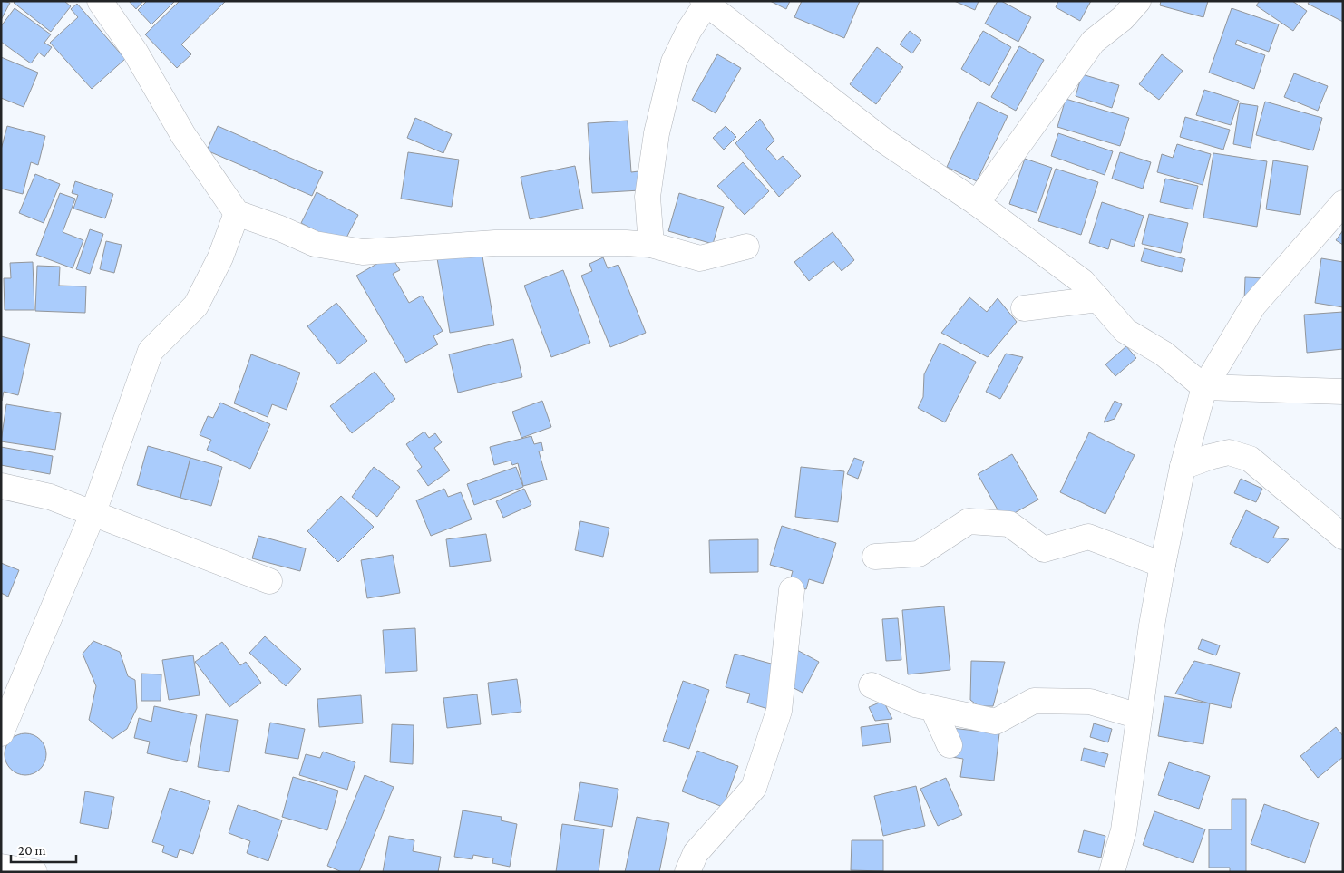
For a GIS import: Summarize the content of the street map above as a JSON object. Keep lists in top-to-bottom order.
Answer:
{
  "scale_bar": "20 m"
}
